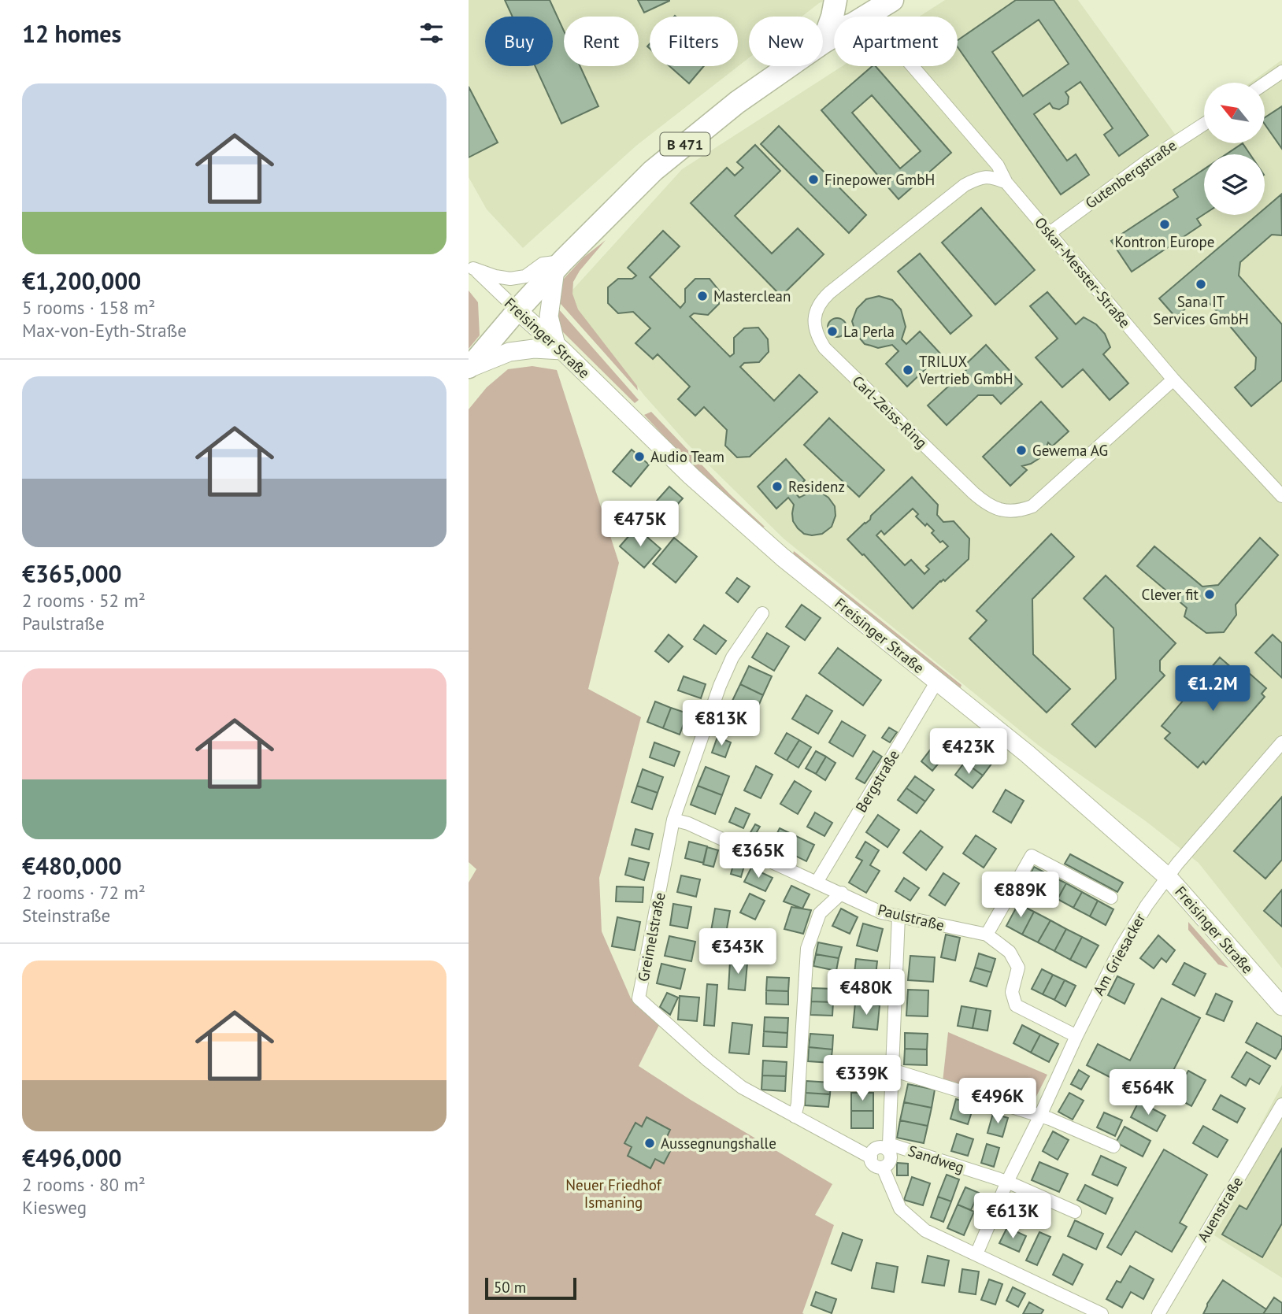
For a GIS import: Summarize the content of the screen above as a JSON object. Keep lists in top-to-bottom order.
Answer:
{
  "streets": {
    "highway": ["B 471"],
    "main road": ["Freisinger Straße"],
    "street": [
      "Gutenbergstraße",
      "Oskar-Messter-Straße",
      "Carl-Zeiss-Ring",
      "Bergstraße",
      "Paulstraße",
      "Greimelstraße",
      "Am Griesacker",
      "Sandweg",
      "Auenstraße"
    ]
  },
  "crossings": [
    ["B 471", "Freisinger Straße"],
    ["Gutenbergstraße", "Oskar-Messter-Straße"],
    ["Oskar-Messter-Straße", "Carl-Zeiss-Ring"],
    ["Freisinger Straße", "Bergstraße"],
    ["Freisinger Straße", "Am Griesacker"],
    ["Bergstraße", "Paulstraße"],
    ["Paulstraße", "Greimelstraße"],
    ["Greimelstraße", "Sandweg"],
    ["Am Griesacker", "Sandweg"]
  ],
  "parks": ["Neuer Friedhof Ismaning"],
  "places": [
    "Finepower GmbH",
    "Kontron Europe",
    "Sana IT Services GmbH",
    "Masterclean",
    "La Perla",
    "TRILUX Vertrieb GmbH",
    "Gewema AG",
    "Audio Team",
    "Residenz",
    "Clever fit",
    "Aussegnungshalle"
  ],
  "scale_bar": "50 m",
  "north": "top left",
  "page": {
    "heading": "12 homes",
    "chip": [
      "Buy",
      "Rent",
      "Filters",
      "New",
      "Apartment"
    ],
    "list": [
      {
        "name": "€1,200,000",
        "note": "5 rooms · 158 m² · Max-von-Eyth-Straße"
      },
      {
        "name": "€365,000",
        "note": "2 rooms · 52 m² · Paulstraße"
      },
      {
        "name": "€480,000",
        "note": "2 rooms · 72 m² · Steinstraße"
      },
      {
        "name": "€496,000",
        "note": "2 rooms · 80 m² · Kiesweg"
      }
    ],
    "price": [
      "€475K",
      "€1.2M",
      "€813K",
      "€423K",
      "€365K",
      "€889K",
      "€343K",
      "€480K",
      "€339K",
      "€564K",
      "€496K",
      "€613K"
    ],
    "scale": "50 m"
  }
}
